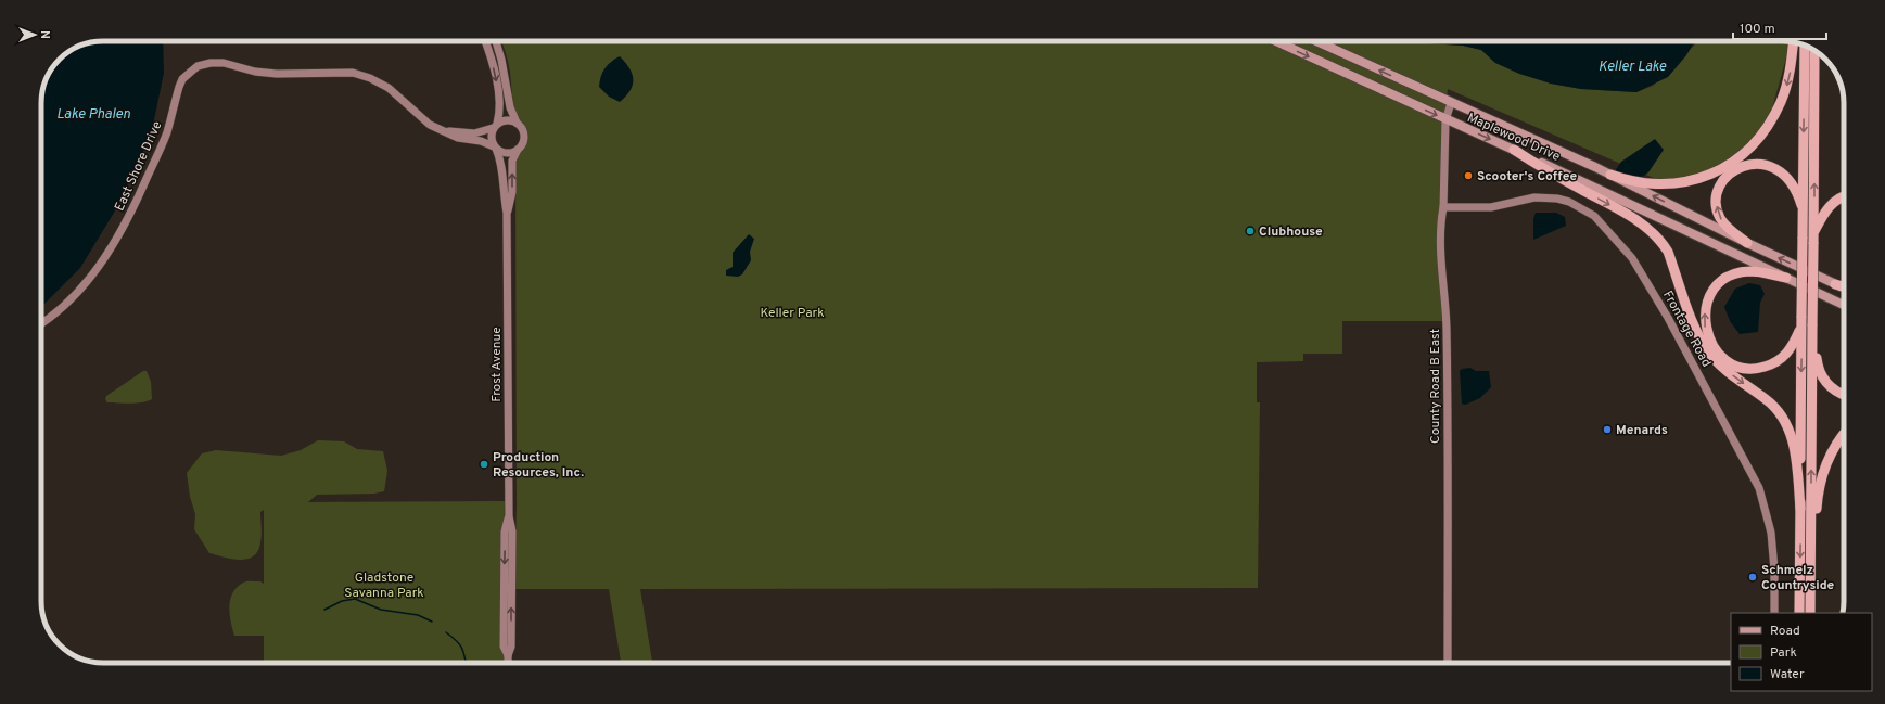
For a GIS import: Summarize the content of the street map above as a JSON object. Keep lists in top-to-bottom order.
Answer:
{
  "streets": {
    "main road": ["Maplewood Drive"],
    "street": [
      "East Shore Drive",
      "Frontage Road",
      "Frost Avenue",
      "County Road B East"
    ]
  },
  "crossings": [
    ["Maplewood Drive", "County Road B East"],
    ["East Shore Drive", "Frost Avenue"],
    ["Frontage Road", "County Road B East"]
  ],
  "water": ["Keller Lake", "Lake Phalen"],
  "parks": ["Keller Park", "Gladstone Savanna Park"],
  "places": [
    "Scooter's Coffee",
    "Clubhouse",
    "Menards",
    "Production Resources, Inc.",
    "Schmelz Countryside"
  ],
  "legend": ["Road", "Park", "Water"],
  "scale_bar": "100 m",
  "north": "right"
}
